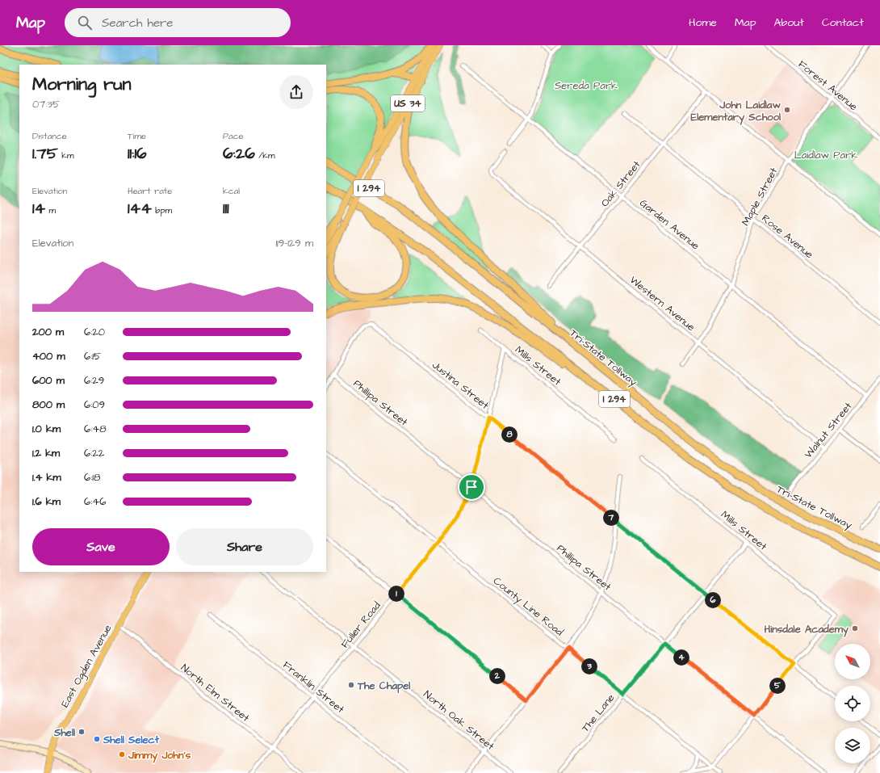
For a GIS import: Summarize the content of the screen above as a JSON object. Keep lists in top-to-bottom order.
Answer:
{
  "streets": {
    "highway": ["I 294", "Tri-State Tollway"],
    "main road": ["US 34", "East Ogden Avenue"],
    "street": [
      "Forest Avenue",
      "Oak Street",
      "Maple Street",
      "Garden Avenue",
      "Rose Avenue",
      "Western Avenue",
      "Mills Street",
      "Justina Street",
      "Phillipa Street",
      "Walnut Street",
      "County Line Road",
      "Fuller Road",
      "Franklin Street",
      "North Elm Street",
      "The Lane",
      "North Oak Street"
    ]
  },
  "crossings": [
    ["Forest Avenue", "Maple Street"],
    ["Oak Street", "Garden Avenue"],
    ["Oak Street", "Rose Avenue"],
    ["Oak Street", "Western Avenue"],
    ["Maple Street", "Garden Avenue"],
    ["Maple Street", "Rose Avenue"],
    ["Maple Street", "Western Avenue"],
    ["Garden Avenue", "Walnut Street"],
    ["Western Avenue", "Walnut Street"],
    ["Mills Street", "Justina Street"],
    ["Mills Street", "Fuller Road"],
    ["Mills Street", "The Lane"],
    ["Justina Street", "Phillipa Street"],
    ["Justina Street", "Fuller Road"],
    ["Justina Street", "The Lane"],
    ["Phillipa Street", "Fuller Road"],
    ["Phillipa Street", "The Lane"],
    ["County Line Road", "Fuller Road"],
    ["County Line Road", "The Lane"],
    ["Fuller Road", "Franklin Street"],
    ["Fuller Road", "North Elm Street"],
    ["Fuller Road", "North Oak Street"],
    ["East Ogden Avenue", "North Elm Street"]
  ],
  "parks": ["Sereda Park", "Laidlaw Park"],
  "places": [
    "John Laidlaw Elementary School",
    "Hinsdale Academy",
    "The Chapel",
    "Shell",
    "Shell Select",
    "Jimmy John's"
  ],
  "north": "top left",
  "page": {
    "header": "Map",
    "search": "Search here",
    "nav": [
      "Home",
      "Map",
      "About",
      "Contact"
    ],
    "heading": ["Morning run", "07:35"],
    "stats": [
      ["Distance", "1.75 km"],
      ["Time", "11:16"],
      ["Pace", "6:26 /km"],
      ["Elevation", "14 m"],
      ["Heart rate", "144 bpm"],
      ["kcal", "111"]
    ],
    "chart": ["Elevation", "119–129 m"],
    "list": [
      {
        "name": "200 m",
        "note": "6:20"
      },
      {
        "name": "400 m",
        "note": "6:15"
      },
      {
        "name": "600 m",
        "note": "6:29"
      },
      {
        "name": "800 m",
        "note": "6:09"
      },
      {
        "name": "1.0 km",
        "note": "6:48"
      },
      {
        "name": "1.2 km",
        "note": "6:22"
      },
      {
        "name": "1.4 km",
        "note": "6:18"
      },
      {
        "name": "1.6 km",
        "note": "6:46"
      }
    ],
    "pins": [
      "8",
      "7",
      "1",
      "6",
      "4",
      "3",
      "2",
      "5"
    ],
    "buttons": ["Save", "Share"]
  }
}
